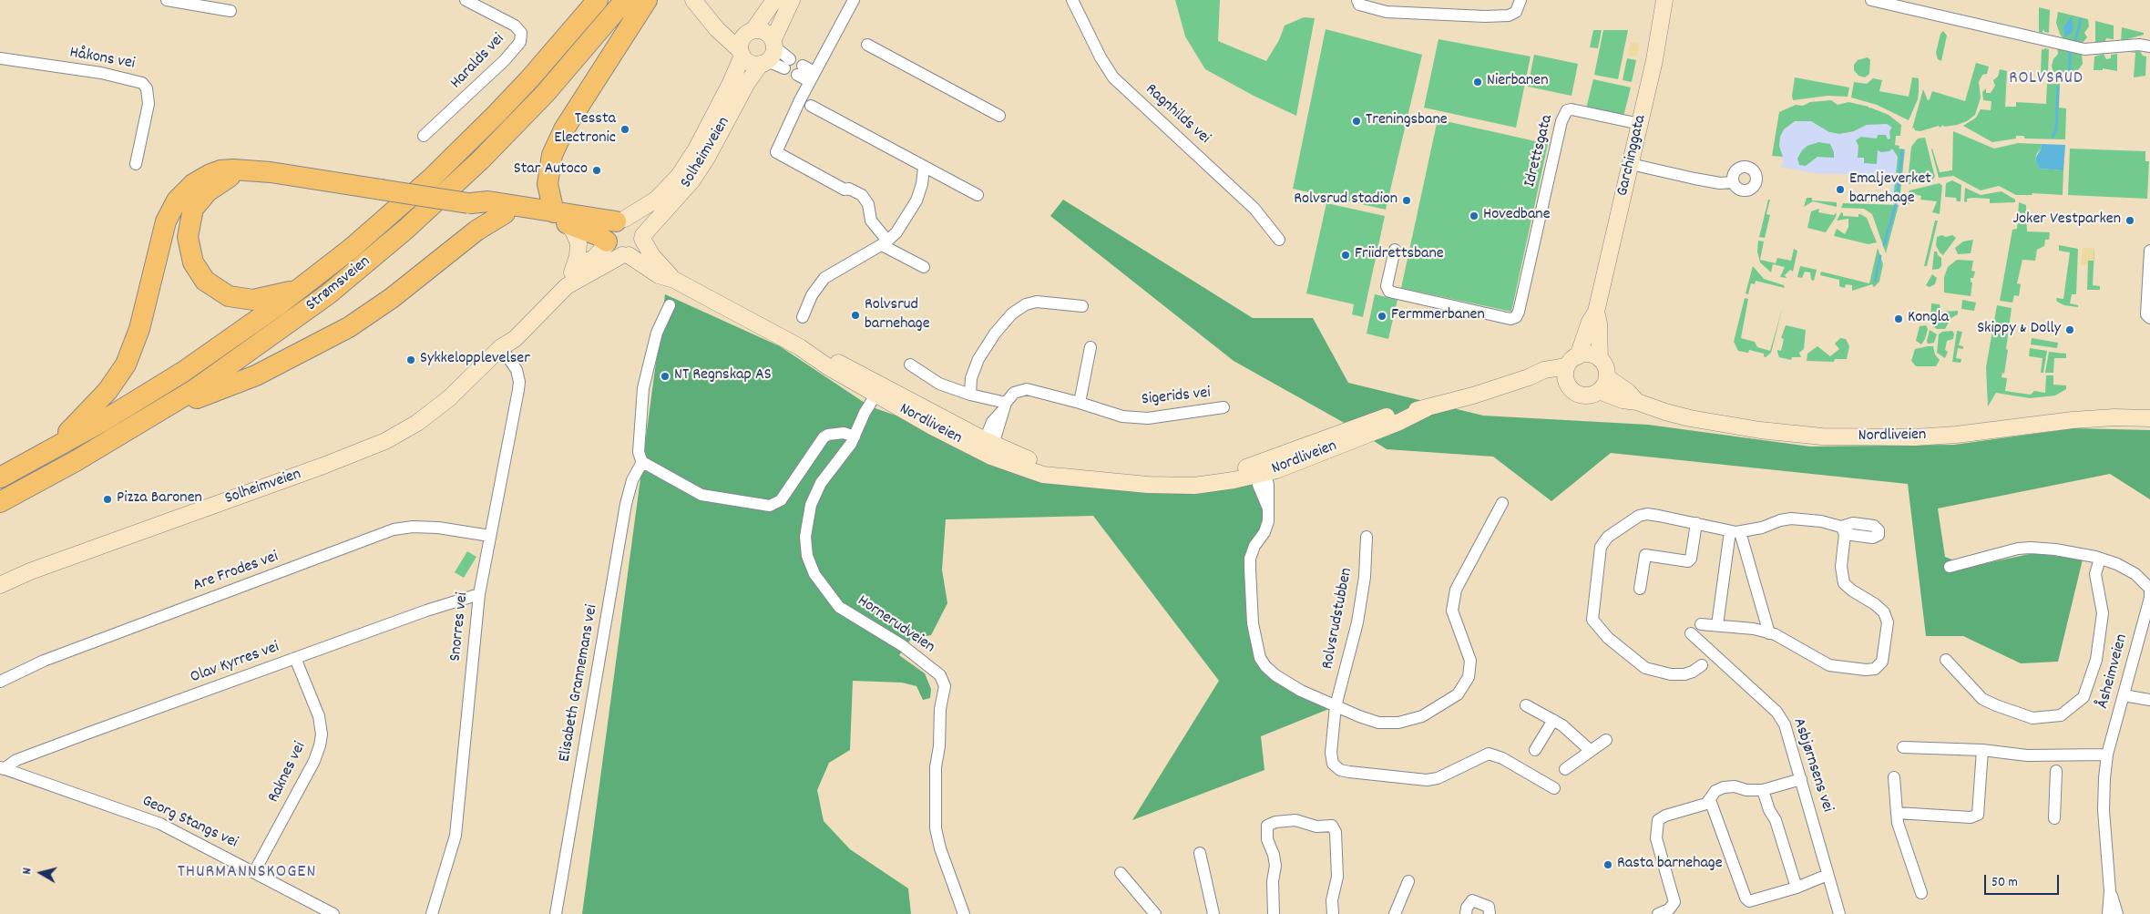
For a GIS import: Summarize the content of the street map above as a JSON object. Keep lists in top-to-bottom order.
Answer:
{
  "streets": {
    "highway": ["Strømsveien"],
    "main road": ["Solheimveien", "Garchinggata", "Nordliveien"],
    "street": [
      "Håkons vei",
      "Haralds vei",
      "Ragnhilds vei",
      "Idrettsgata",
      "Sigerids vei",
      "Are Frodes vei",
      "Rolvsrudstubben",
      "Hornerudveien",
      "Snorres vei",
      "Olav Kyrres vei",
      "Åsheimveien",
      "Elisabeth Grannemans vei",
      "Asbjørnsens vei",
      "Raknes vei",
      "Georg Stangs vei"
    ]
  },
  "crossings": [
    ["Idrettsgata", "Garchinggata"],
    ["Solheimveien", "Nordliveien"],
    ["Solheimveien", "Snorres vei"],
    ["Garchinggata", "Nordliveien"],
    ["Nordliveien", "Hornerudveien"],
    ["Are Frodes vei", "Snorres vei"],
    ["Snorres vei", "Olav Kyrres vei"],
    ["Olav Kyrres vei", "Raknes vei"],
    ["Olav Kyrres vei", "Georg Stangs vei"],
    ["Raknes vei", "Georg Stangs vei"]
  ],
  "districts": ["ROLVSRUD", "THURMANNSKOGEN"],
  "places": [
    "Nierbanen",
    "Treningsbane",
    "Tessta Electronic",
    "Star Autoco",
    "Emaljeverket barnehage",
    "Rolvsrud stadion",
    "Hovedbane",
    "Joker Vestparken",
    "Friidrettsbane",
    "Rolvsrud barnehage",
    "Fermmerbanen",
    "Kongla",
    "Skippy & Dolly",
    "Sykkelopplevelser",
    "NT Regnskap AS",
    "Pizza Baronen",
    "Rasta barnehage"
  ],
  "scale_bar": "50 m",
  "north": "left"
}
